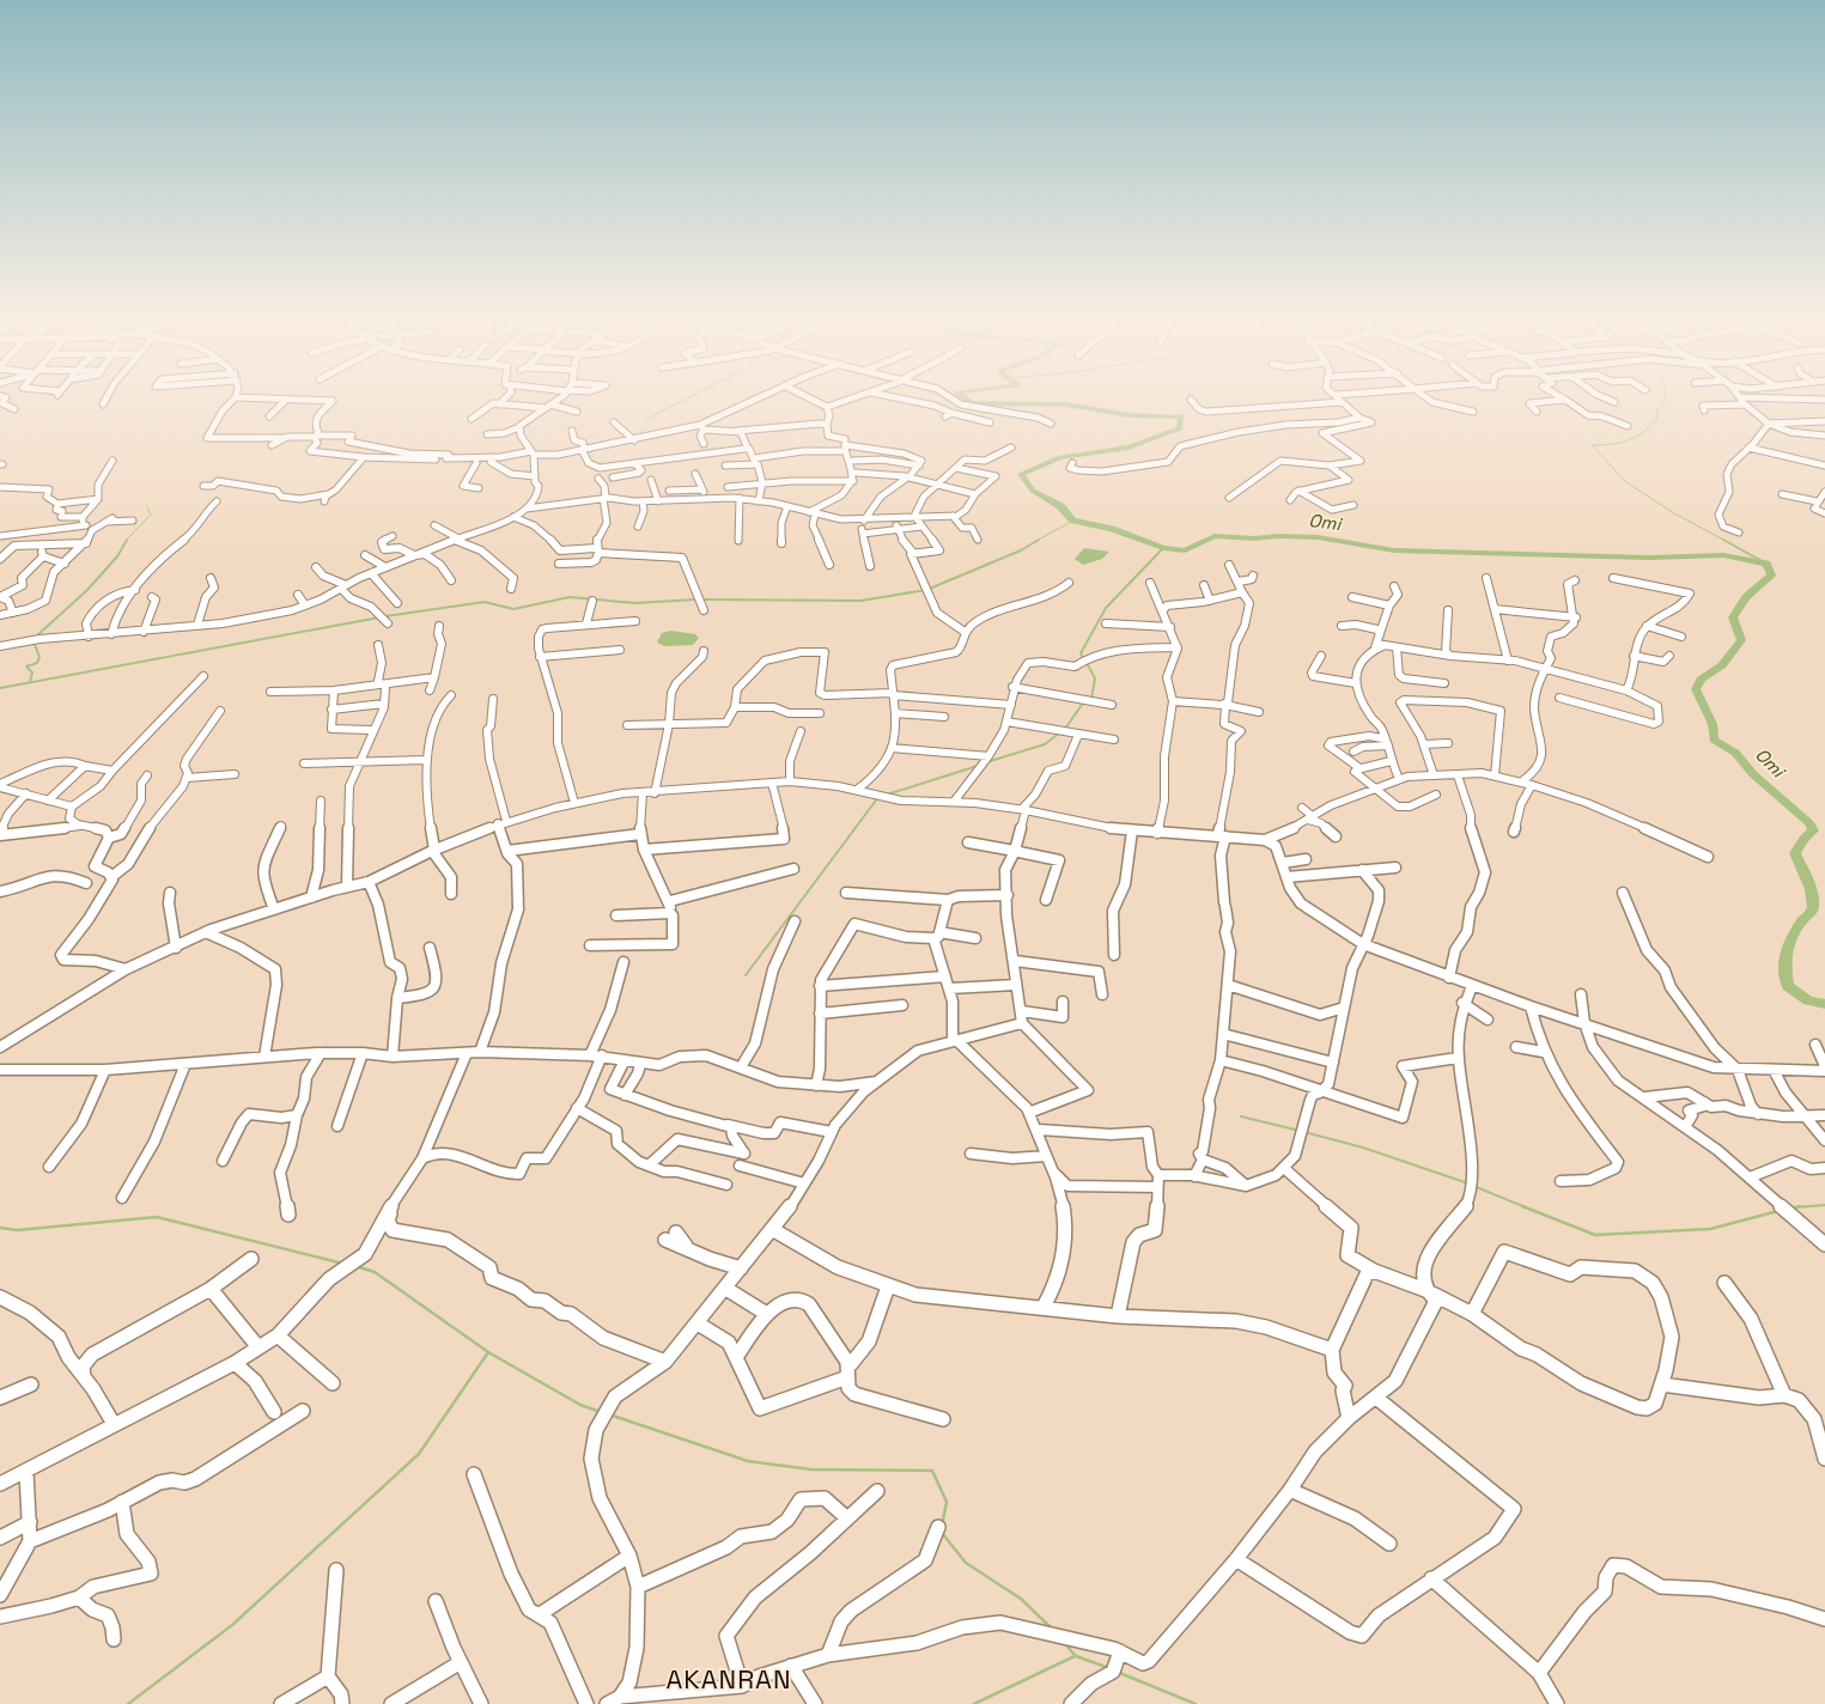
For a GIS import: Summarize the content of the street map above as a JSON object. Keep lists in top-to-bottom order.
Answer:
{
  "districts": ["AKANRAN"],
  "water": ["Omi"]
}
